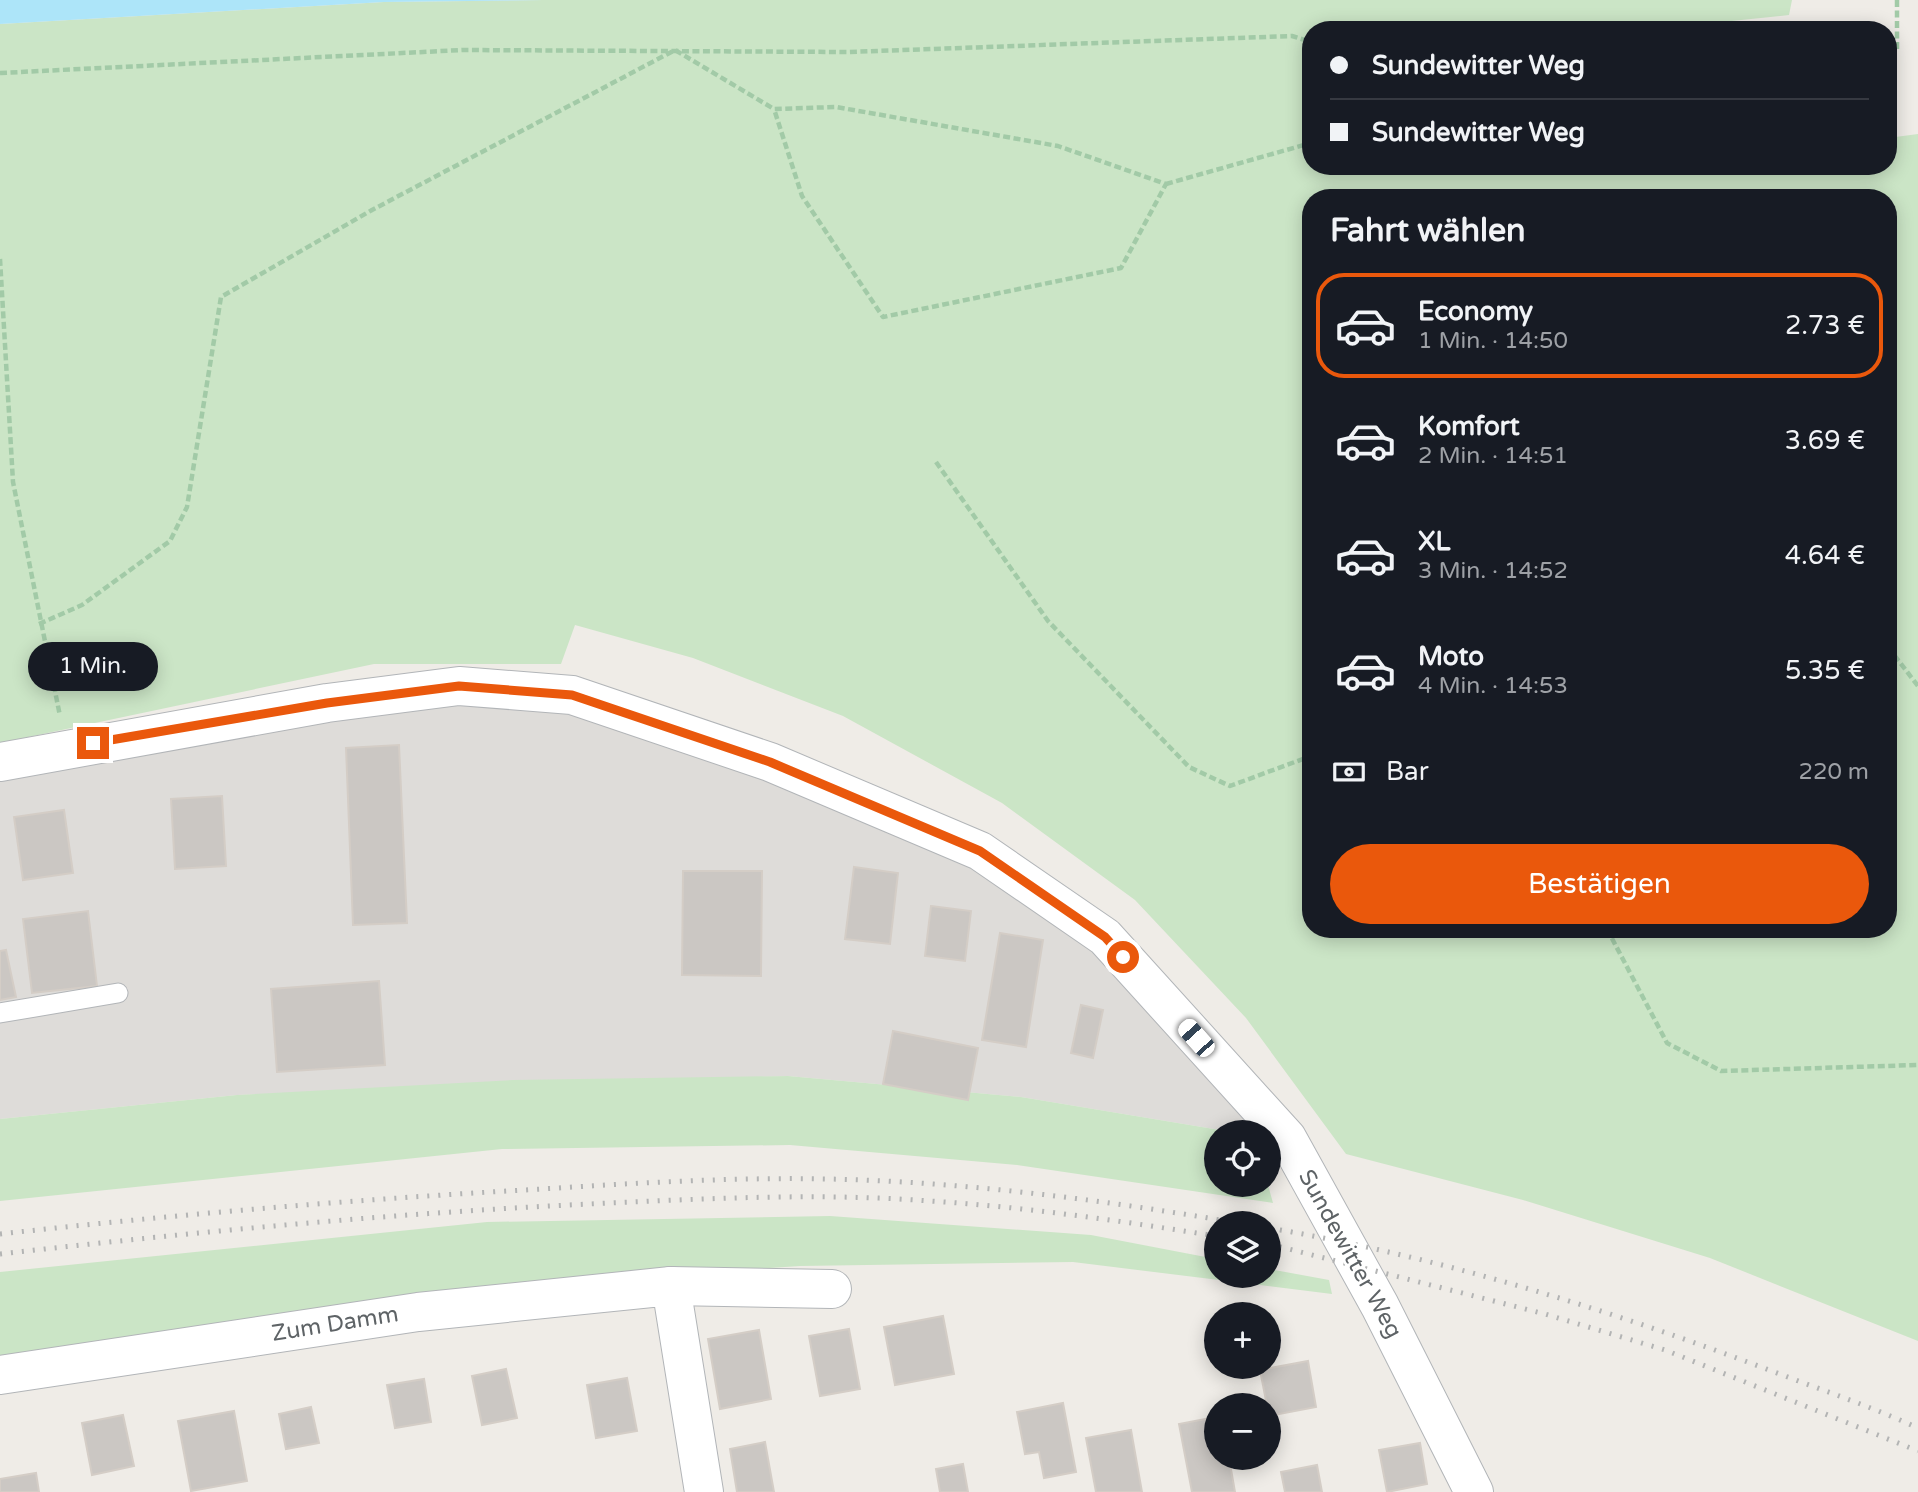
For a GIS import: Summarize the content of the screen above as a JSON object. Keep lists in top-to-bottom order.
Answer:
{
  "streets": {
    "street": ["Sundewitter Weg", "Zum Damm"]
  },
  "page": {
    "banner": ["Sundewitter Weg", "Sundewitter Weg"],
    "heading": "Fahrt wählen",
    "list": [
      {
        "name": "Economy",
        "note": "1 Min. · 14:50",
        "value": "2.73 €"
      },
      {
        "name": "Komfort",
        "note": "2 Min. · 14:51",
        "value": "3.69 €"
      },
      {
        "name": "XL",
        "note": "3 Min. · 14:52",
        "value": "4.64 €"
      },
      {
        "name": "Moto",
        "note": "4 Min. · 14:53",
        "value": "5.35 €"
      }
    ],
    "bubble": "1 Min.",
    "pay": ["Bar", "220 m"],
    "buttons": "Bestätigen",
    "map_buttons": ["+", "−"]
  }
}
